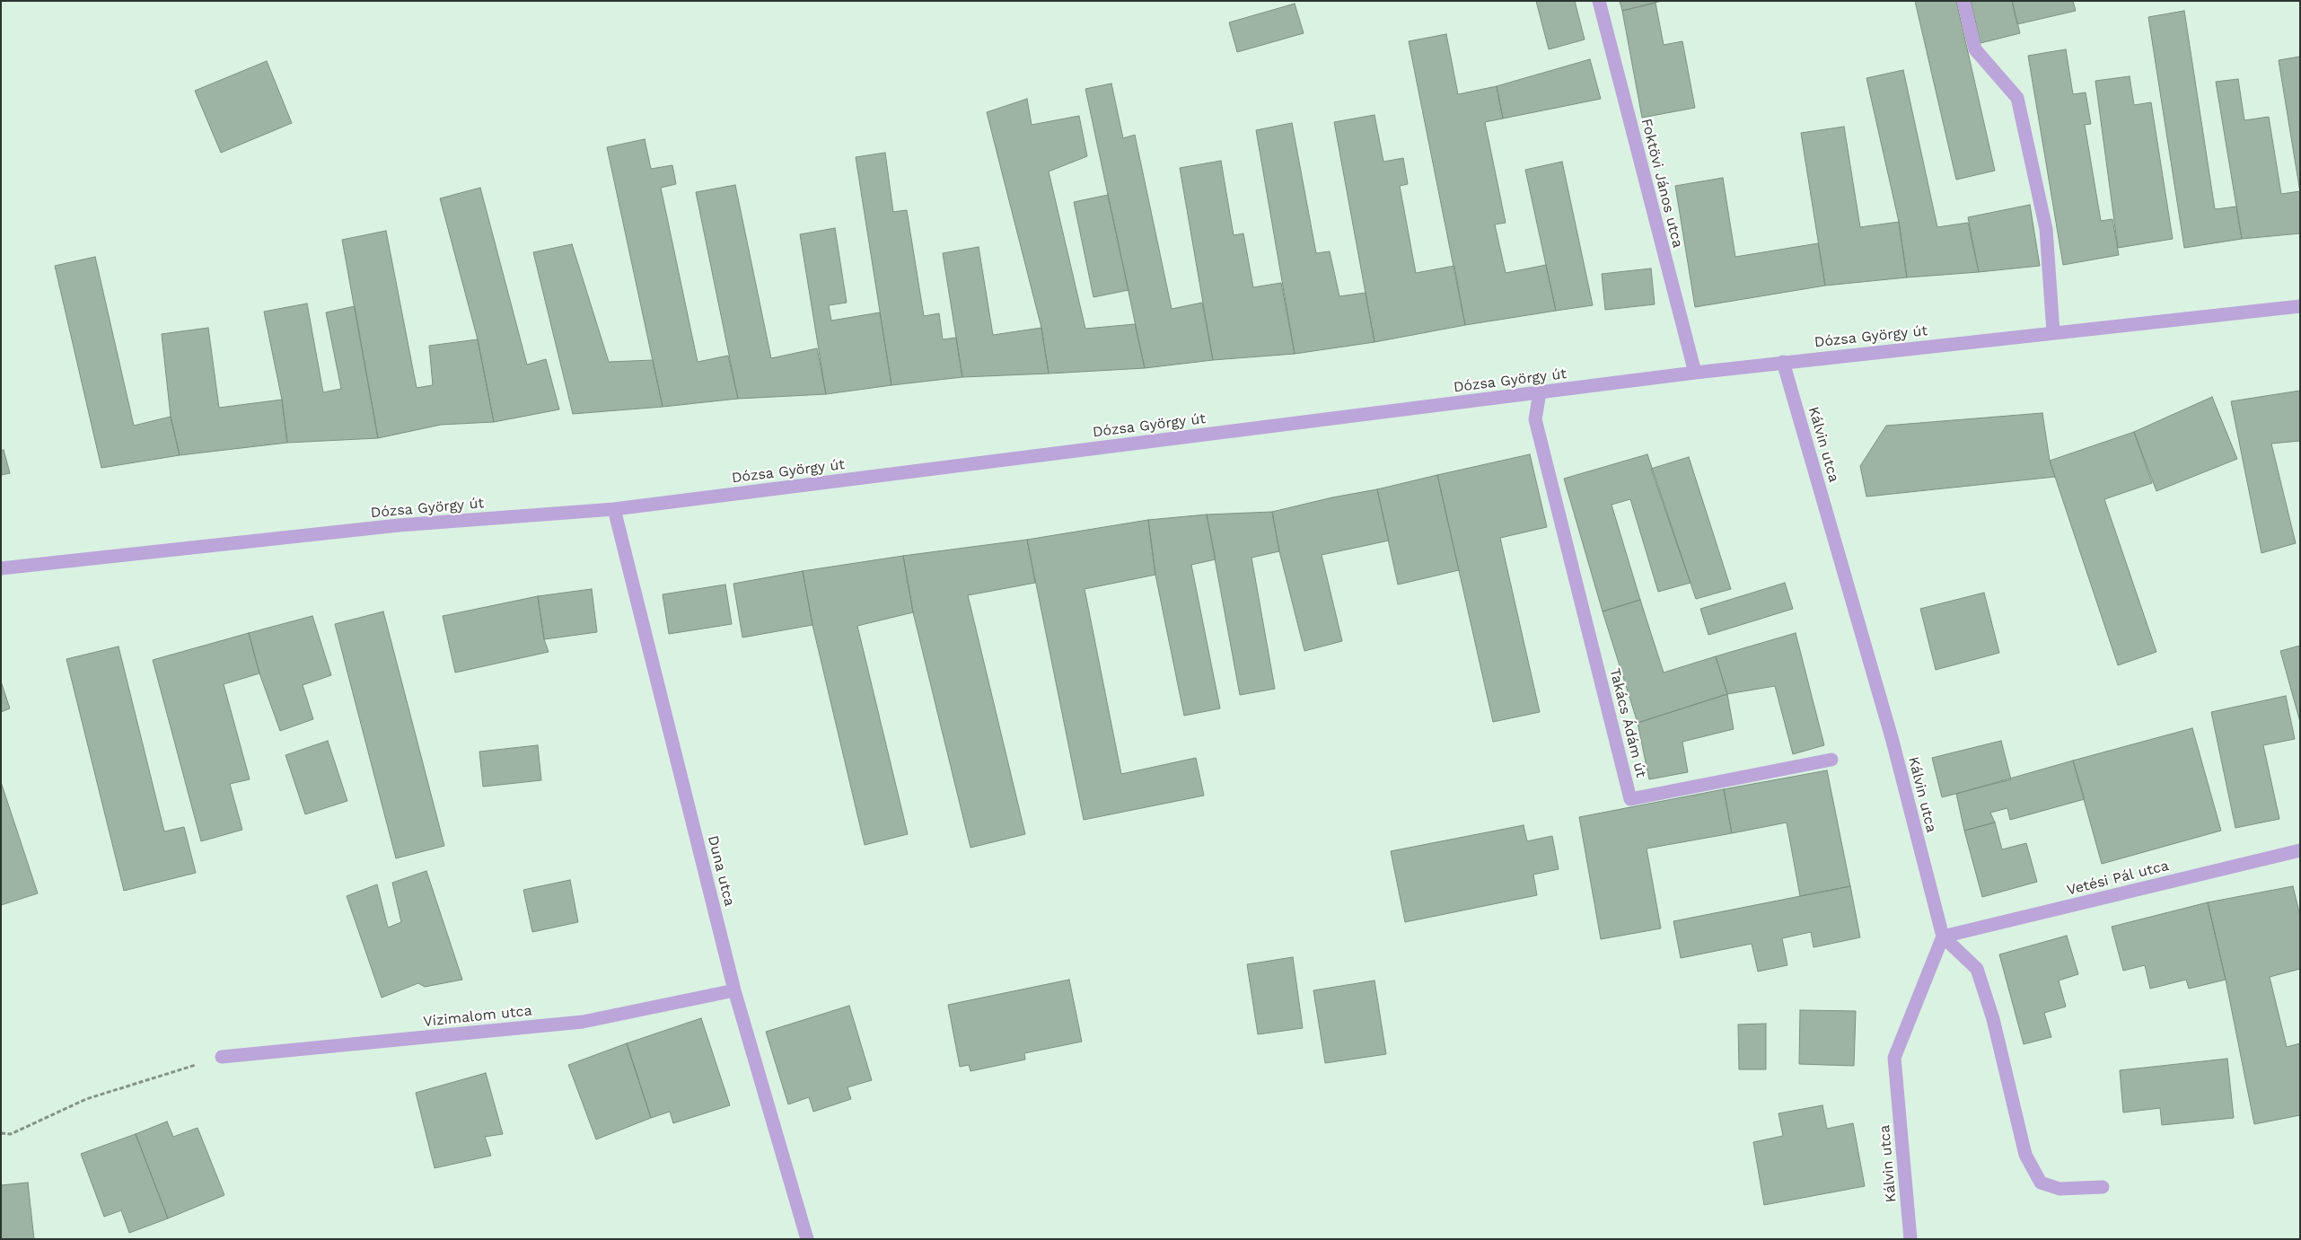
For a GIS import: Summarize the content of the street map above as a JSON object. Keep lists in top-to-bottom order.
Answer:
{
  "streets": {
    "street": [
      "Foktövi János utca",
      "Dózsa György út",
      "Kálvin utca",
      "Takács Ádám út",
      "Duna utca",
      "Vetési Pál utca",
      "Vízimalom utca"
    ]
  },
  "crossings": [
    ["Foktövi János utca", "Dózsa György út"],
    ["Dózsa György út", "Kálvin utca"],
    ["Dózsa György út", "Takács Ádám út"],
    ["Dózsa György út", "Duna utca"],
    ["Kálvin utca", "Vetési Pál utca"],
    ["Duna utca", "Vízimalom utca"]
  ]
}
